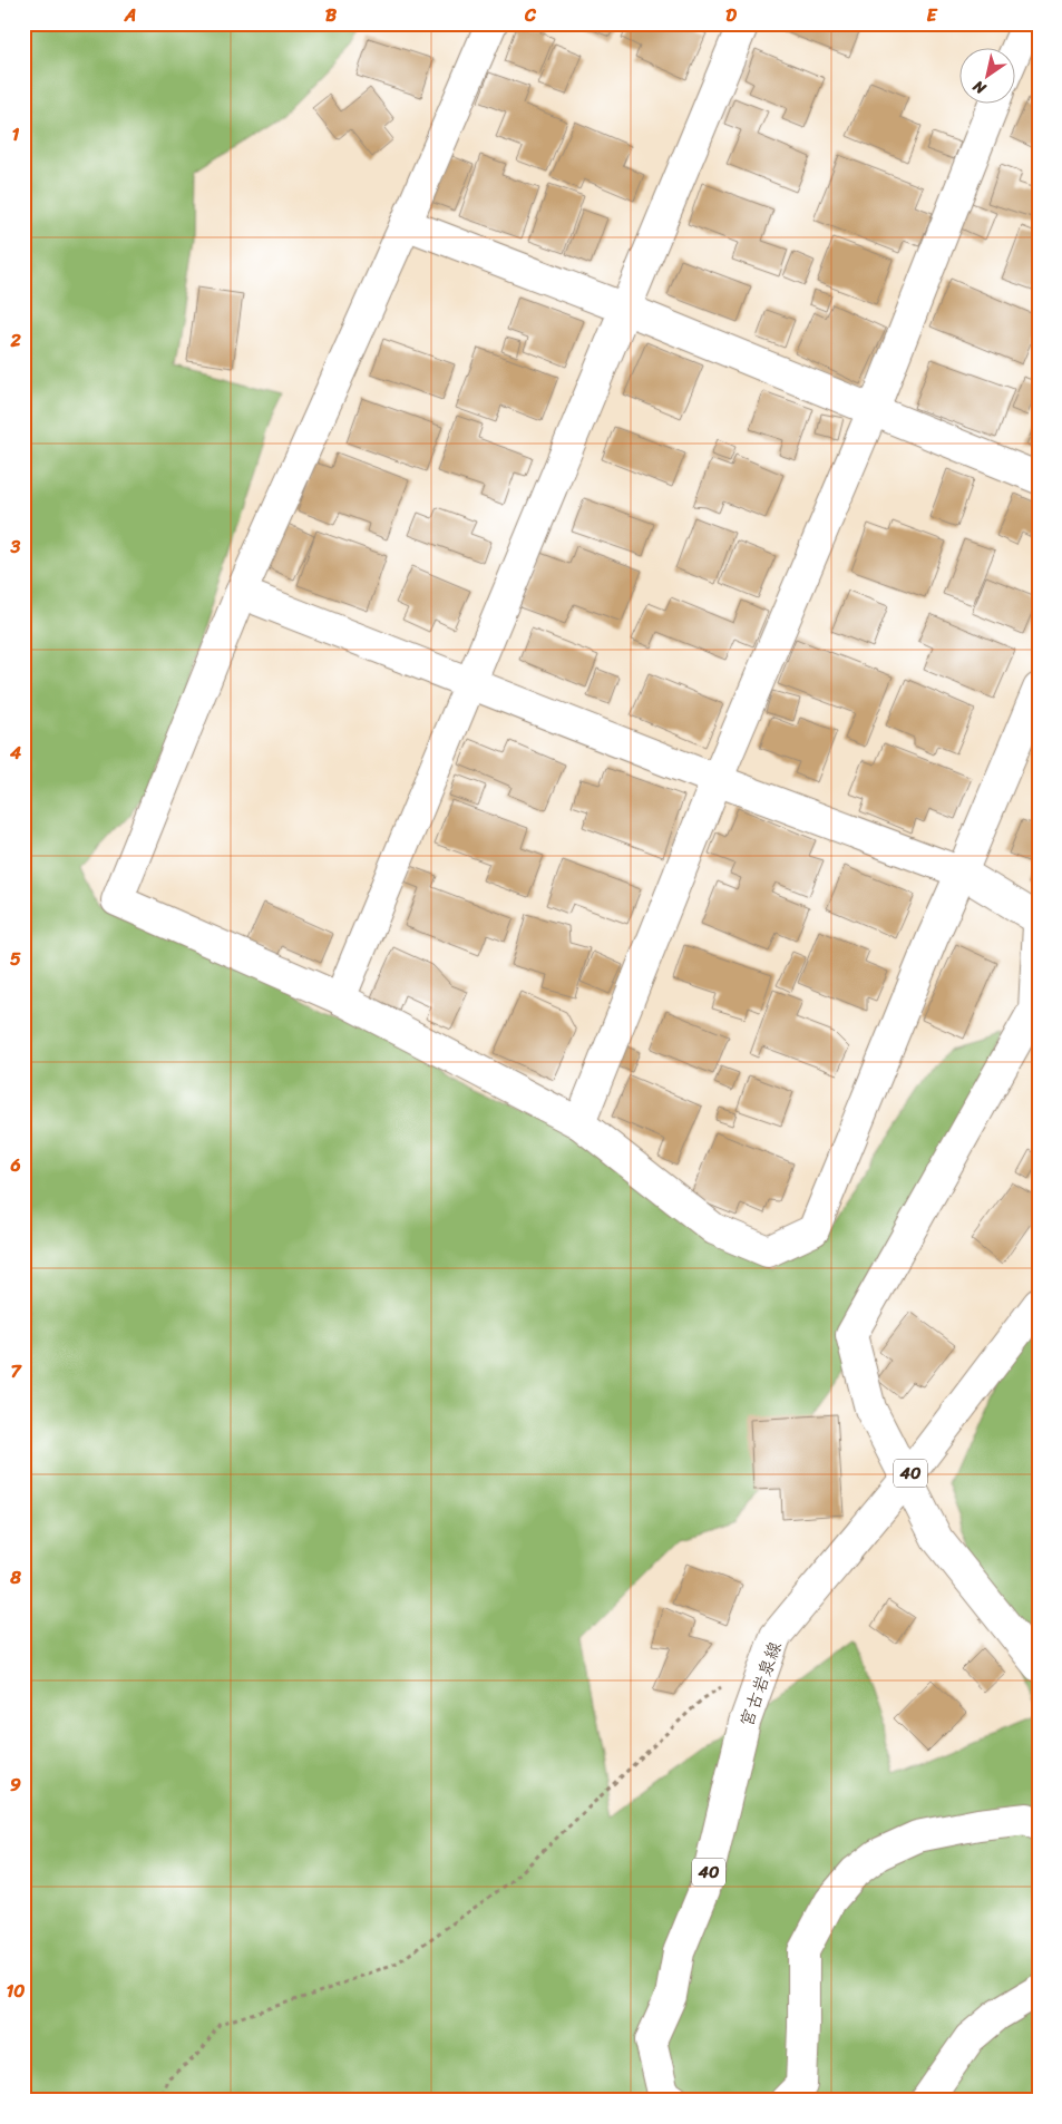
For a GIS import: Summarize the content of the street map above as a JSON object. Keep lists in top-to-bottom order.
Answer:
{
  "streets": {
    "street": ["40", "宮古岩泉線"]
  },
  "north": "bottom left",
  "grid": {
    "columns": [
      "A",
      "B",
      "C",
      "D",
      "E"
    ],
    "rows": [
      "1",
      "2",
      "3",
      "4",
      "5",
      "6",
      "7",
      "8",
      "9",
      "10"
    ]
  }
}
